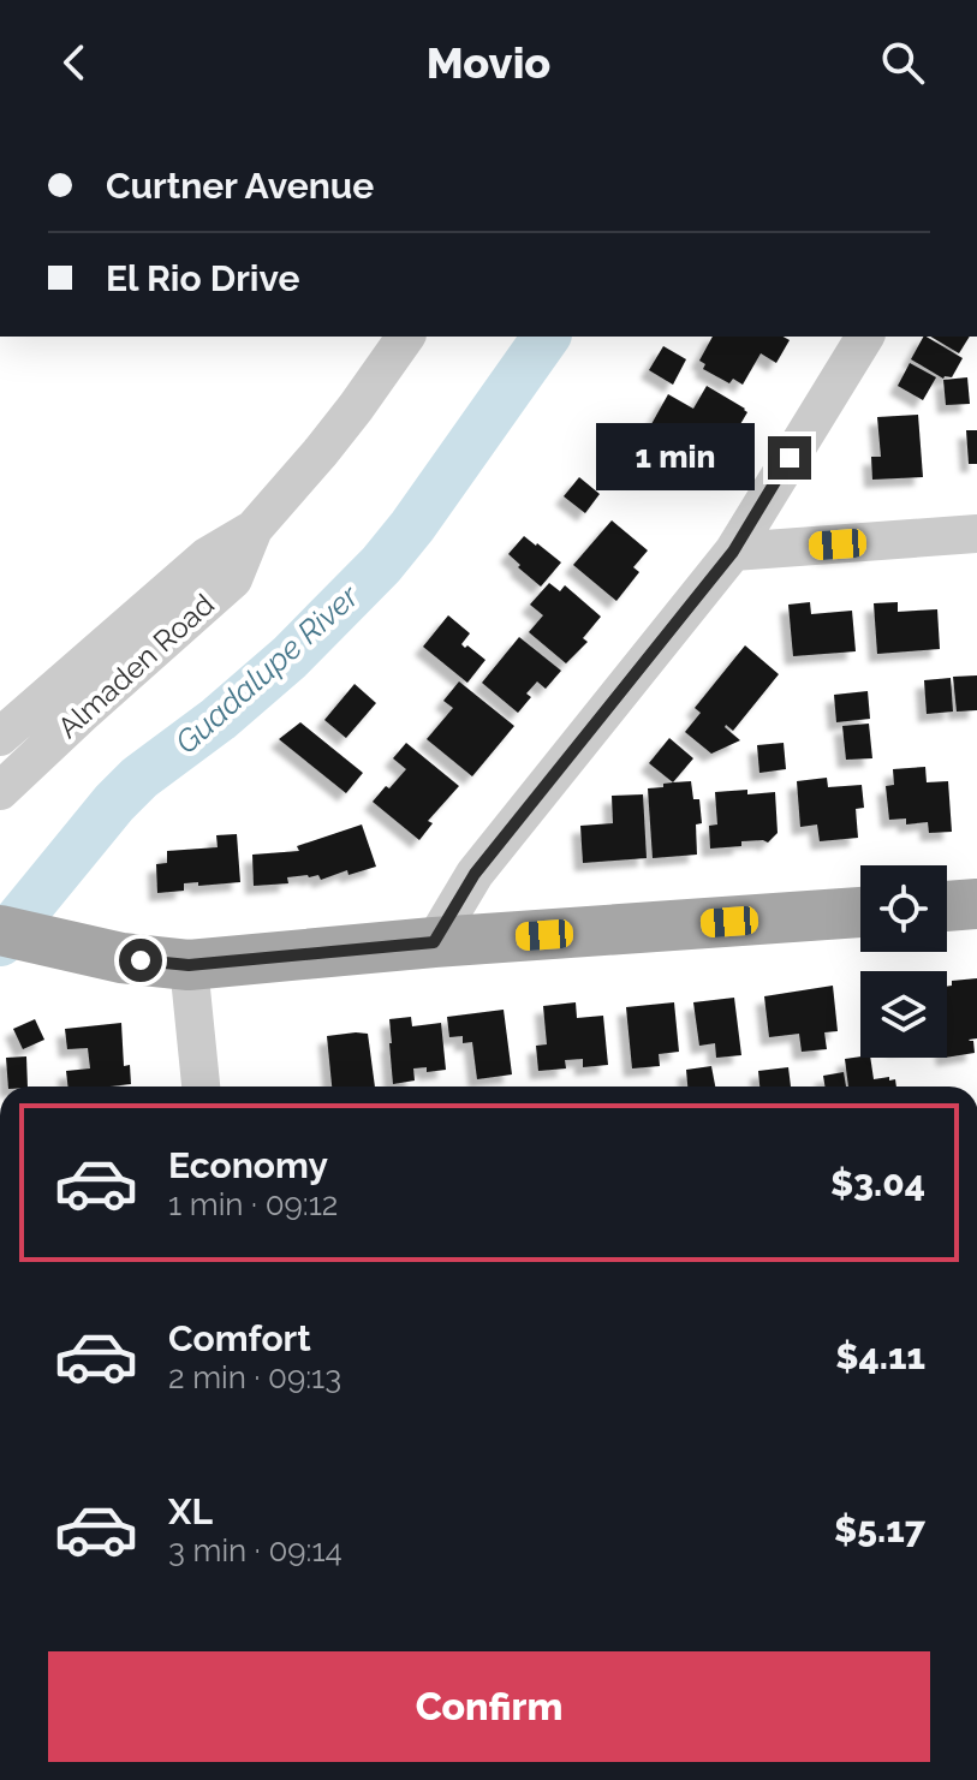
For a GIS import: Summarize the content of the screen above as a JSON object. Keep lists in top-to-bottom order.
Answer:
{
  "streets": {
    "street": ["Almaden Road"]
  },
  "water": ["Guadalupe River"],
  "page": {
    "header": "Movio",
    "banner": ["Curtner Avenue", "El Rio Drive"],
    "bubble": "1 min",
    "list": [
      {
        "name": "Economy",
        "note": "1 min · 09:12",
        "value": "$3.04"
      },
      {
        "name": "Comfort",
        "note": "2 min · 09:13",
        "value": "$4.11"
      },
      {
        "name": "XL",
        "note": "3 min · 09:14",
        "value": "$5.17"
      }
    ],
    "buttons": "Confirm"
  }
}
